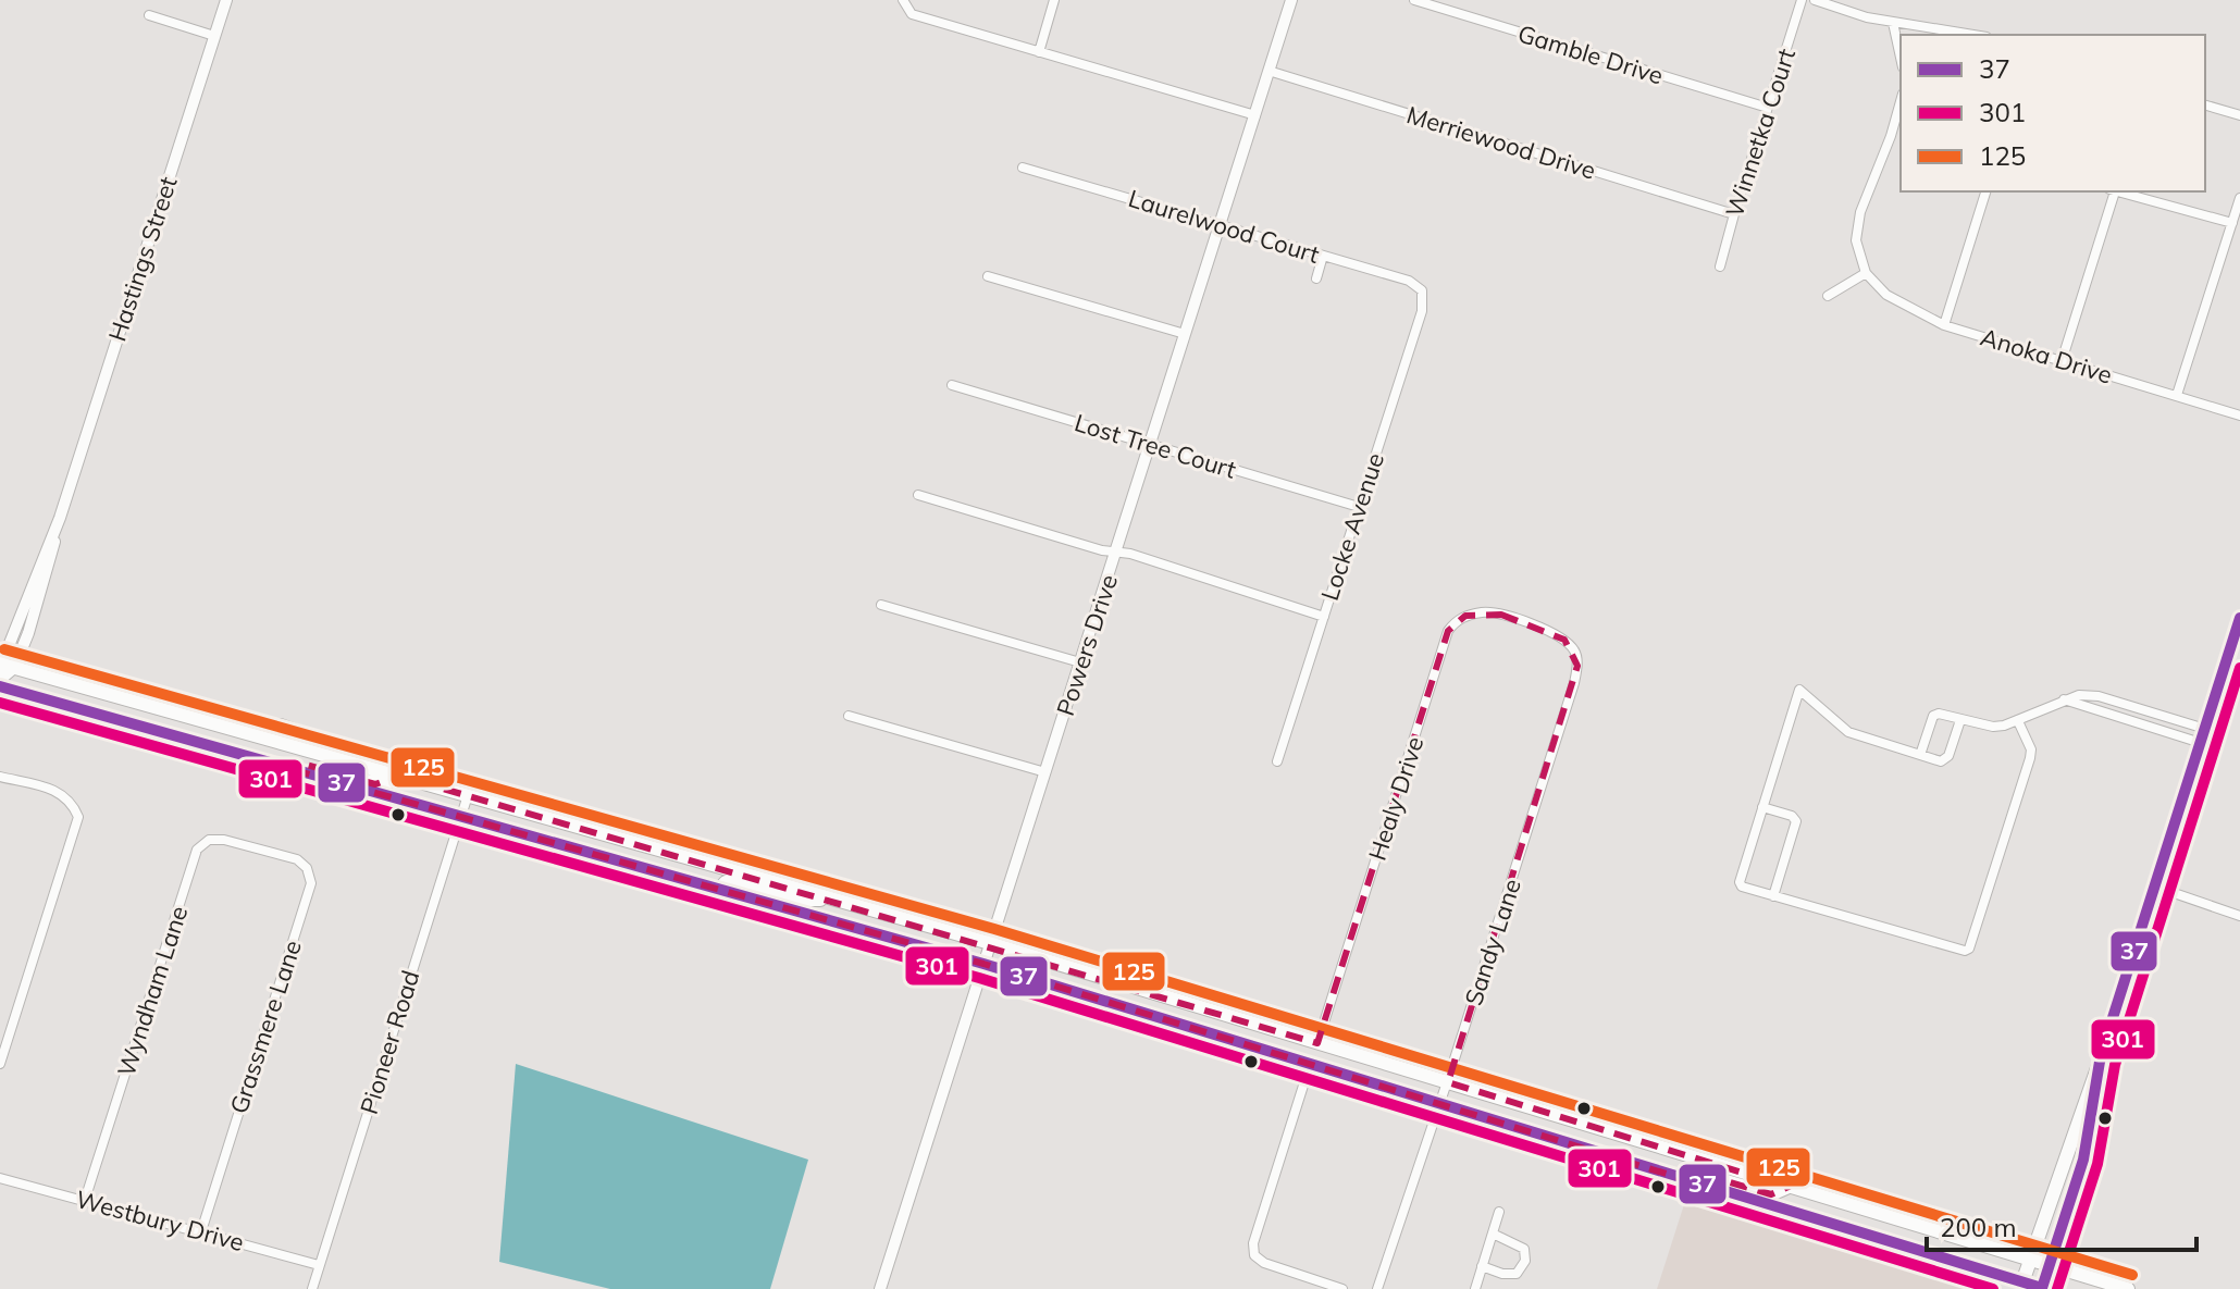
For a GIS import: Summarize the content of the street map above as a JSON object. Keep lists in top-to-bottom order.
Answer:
{
  "streets": {
    "street": [
      "Gamble Drive",
      "Winnetka Court",
      "Merriewood Drive",
      "Laurelwood Court",
      "Hastings Street",
      "Anoka Drive",
      "Lost Tree Court",
      "Locke Avenue",
      "Powers Drive",
      "Healy Drive",
      "Sandy Lane",
      "Wyndham Lane",
      "Grassmere Lane",
      "Pioneer Road",
      "Westbury Drive"
    ]
  },
  "crossings": [
    ["Gamble Drive", "Winnetka Court"],
    ["Winnetka Court", "Merriewood Drive"],
    ["Merriewood Drive", "Powers Drive"],
    ["Laurelwood Court", "Locke Avenue"],
    ["Laurelwood Court", "Powers Drive"],
    ["Lost Tree Court", "Locke Avenue"],
    ["Lost Tree Court", "Powers Drive"],
    ["Healy Drive", "Sandy Lane"],
    ["Wyndham Lane", "Grassmere Lane"],
    ["Wyndham Lane", "Westbury Drive"],
    ["Grassmere Lane", "Westbury Drive"],
    ["Pioneer Road", "Westbury Drive"]
  ],
  "lines": ["transit line 37", "transit line 125", "transit line 301"],
  "legend": ["37", "301", "125"],
  "scale_bar": "200 m"
}
